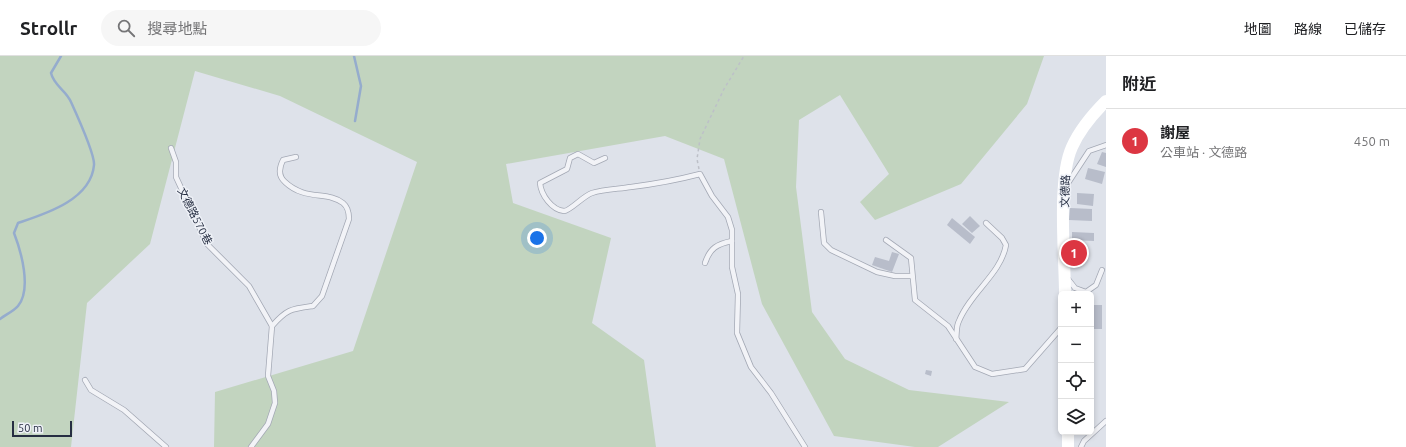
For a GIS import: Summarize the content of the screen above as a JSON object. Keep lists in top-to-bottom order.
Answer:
{
  "streets": {
    "main road": ["文德路"],
    "lane": ["文德路570巷"]
  },
  "scale_bar": "50 m",
  "page": {
    "header": "Strollr",
    "search": "搜尋地點",
    "nav": ["地圖", "路線", "已儲存"],
    "heading": "附近",
    "list": [
      {
        "mark": "1",
        "name": "謝屋",
        "note": "公車站 · 文德路",
        "value": "450 m"
      }
    ],
    "pins": "1",
    "map_buttons": ["+", "−"],
    "scale": "50 m"
  }
}
